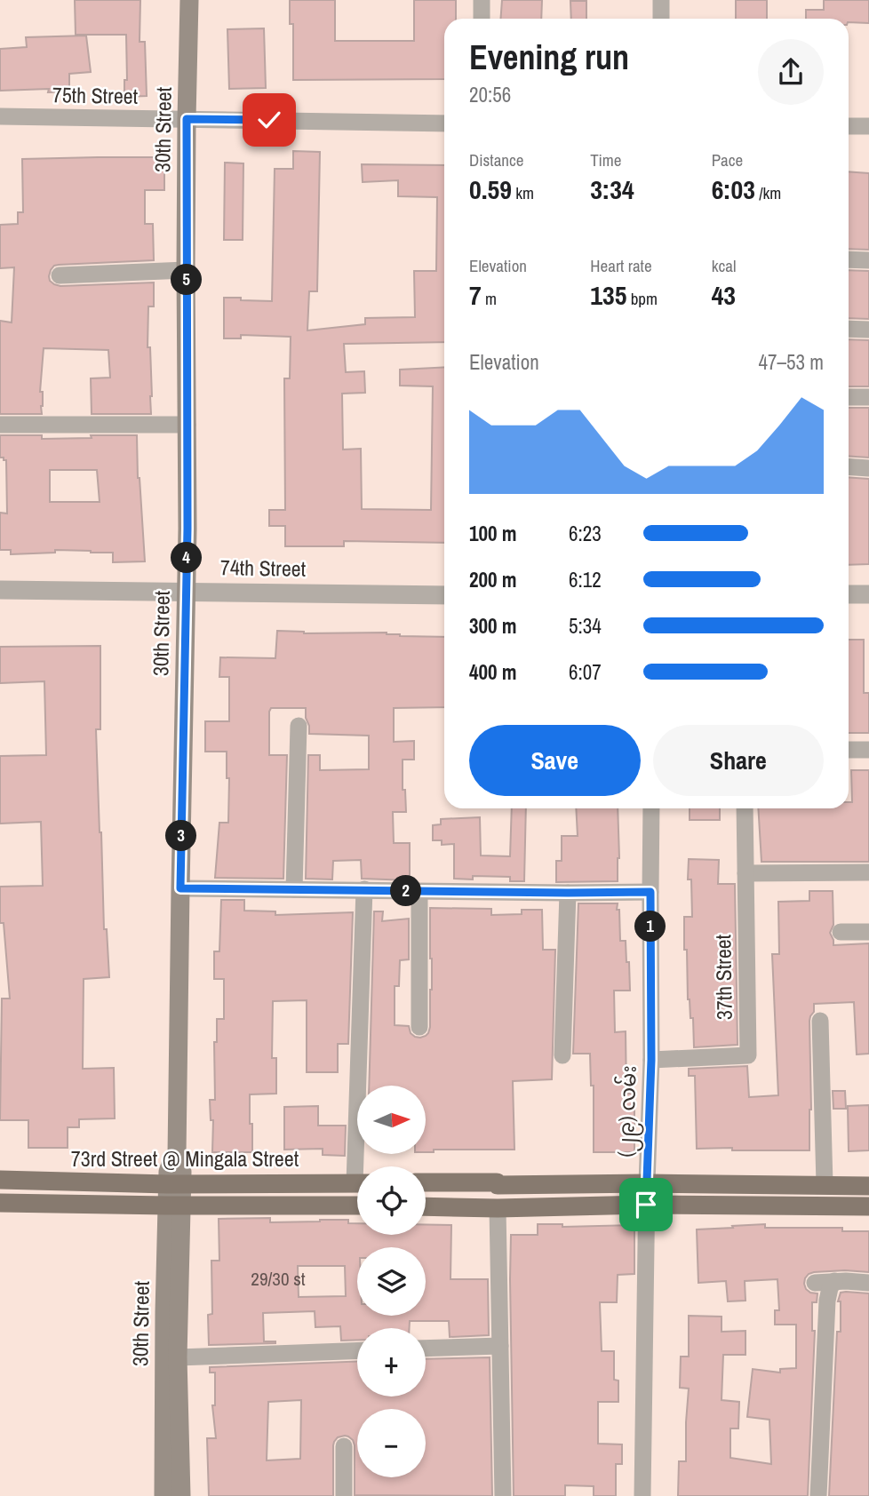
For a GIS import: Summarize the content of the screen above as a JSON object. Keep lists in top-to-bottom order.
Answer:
{
  "streets": {
    "main road": ["30th Street", "73rd Street @ Mingala Street"],
    "street": [
      "75th Street",
      "74th Street",
      "37th Street",
      "(၂၉) လမ်း"
    ]
  },
  "crossings": [
    ["75th Street", "30th Street"],
    ["30th Street", "74th Street"],
    ["30th Street", "73rd Street @ Mingala Street"],
    ["37th Street", "(၂၉) လမ်း"]
  ],
  "house_numbers": ["29/30 st"],
  "north": "right",
  "page": {
    "heading": ["Evening run", "20:56"],
    "stats": [
      ["Distance", "0.59 km"],
      ["Time", "3:34"],
      ["Pace", "6:03 /km"],
      ["Elevation", "7 m"],
      ["Heart rate", "135 bpm"],
      ["kcal", "43"]
    ],
    "pins": [
      "5",
      "4",
      "3",
      "2",
      "1"
    ],
    "chart": ["Elevation", "47–53 m"],
    "list": [
      {
        "name": "100 m",
        "note": "6:23"
      },
      {
        "name": "200 m",
        "note": "6:12"
      },
      {
        "name": "300 m",
        "note": "5:34"
      },
      {
        "name": "400 m",
        "note": "6:07"
      }
    ],
    "buttons": ["Save", "Share"],
    "map_buttons": ["+", "−"]
  }
}
